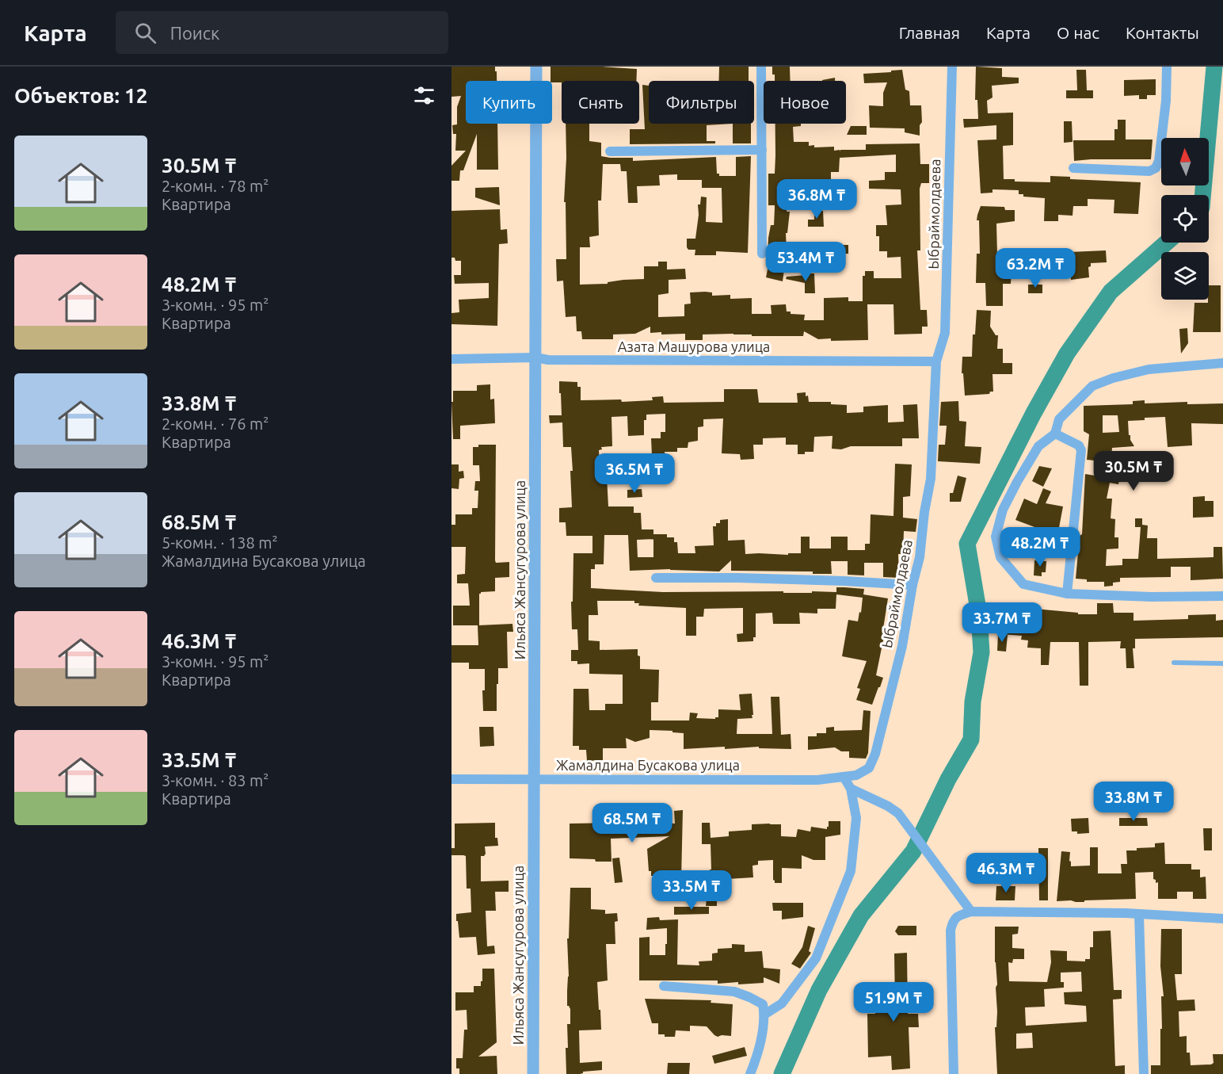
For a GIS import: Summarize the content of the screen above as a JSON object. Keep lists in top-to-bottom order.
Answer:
{
  "streets": {
    "street": [
      "Ыбраймолдаева",
      "Азата Машурова улица",
      "Ильяса Жансугурова улица",
      "Жамалдина Бусакова улица"
    ]
  },
  "crossings": [
    ["Ыбраймолдаева", "Азата Машурова улица"],
    ["Ыбраймолдаева", "Жамалдина Бусакова улица"],
    ["Азата Машурова улица", "Ильяса Жансугурова улица"],
    ["Ильяса Жансугурова улица", "Жамалдина Бусакова улица"]
  ],
  "north": "top",
  "page": {
    "header": "Карта",
    "search": "Поиск",
    "nav": [
      "Главная",
      "Карта",
      "О нас",
      "Контакты"
    ],
    "heading": "Объектов: 12",
    "chip": [
      "Купить",
      "Снять",
      "Фильтры",
      "Новое"
    ],
    "list": [
      {
        "name": "30.5M ₸",
        "note": "2-комн. · 78 m² · Квартира"
      },
      {
        "name": "48.2M ₸",
        "note": "3-комн. · 95 m² · Квартира"
      },
      {
        "name": "33.8M ₸",
        "note": "2-комн. · 76 m² · Квартира"
      },
      {
        "name": "68.5M ₸",
        "note": "5-комн. · 138 m² · Жамалдина Бусакова улица"
      },
      {
        "name": "46.3M ₸",
        "note": "3-комн. · 95 m² · Квартира"
      },
      {
        "name": "33.5M ₸",
        "note": "3-комн. · 83 m² · Квартира"
      }
    ],
    "price": [
      "36.8M ₸",
      "53.4M ₸",
      "63.2M ₸",
      "30.5M ₸",
      "36.5M ₸",
      "48.2M ₸",
      "33.7M ₸",
      "33.8M ₸",
      "68.5M ₸",
      "46.3M ₸",
      "33.5M ₸",
      "51.9M ₸"
    ]
  }
}
